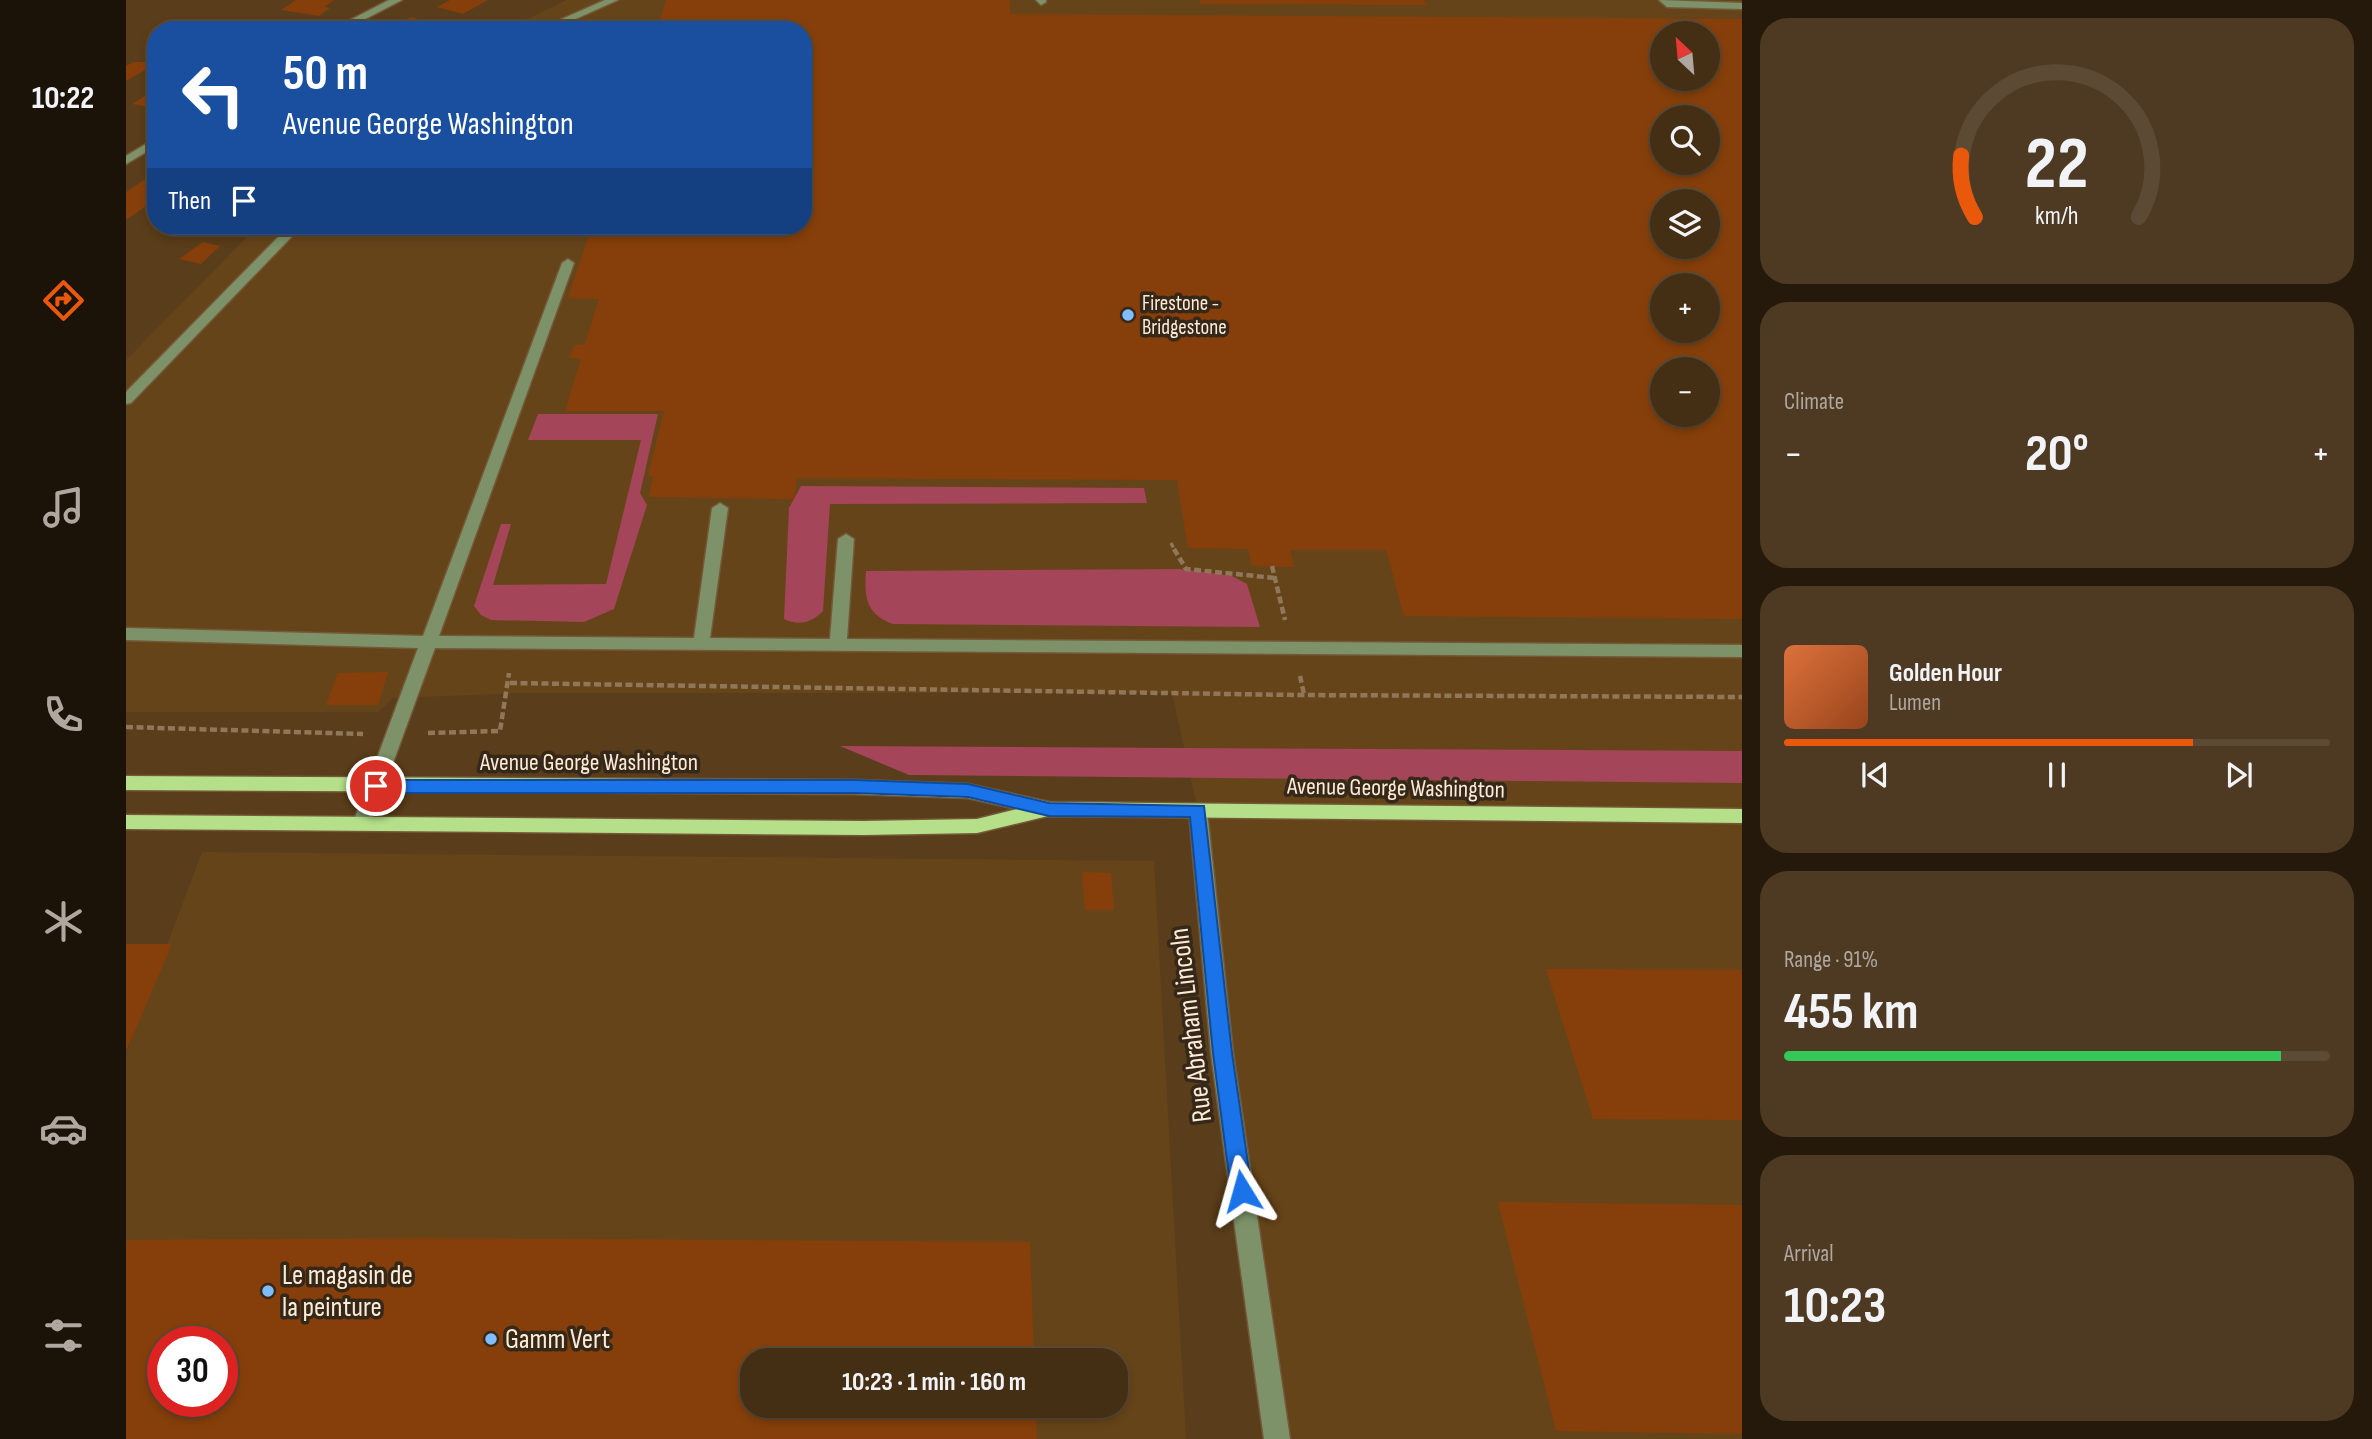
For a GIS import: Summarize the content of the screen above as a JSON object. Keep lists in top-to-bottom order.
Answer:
{
  "streets": {
    "main road": ["Avenue George Washington"],
    "street": ["Rue Abraham Lincoln"]
  },
  "crossings": [
    ["Avenue George Washington", "Rue Abraham Lincoln"]
  ],
  "places": ["Firestone - Bridgestone", "Le magasin de la peinture", "Gamm Vert"],
  "north": "top left",
  "page": {
    "tabs": "10:22",
    "map_buttons": ["+", "−"],
    "turn": ["50 m", "Avenue George Washington"],
    "then": "Then",
    "tile": [
      "Climate",
      ["Range · 91%", "455 km"],
      ["Arrival", "10:23"]
    ],
    "heat": ["−", "20°", "+"],
    "song": ["Golden Hour", "Lumen"],
    "limit": "30",
    "trip": "10:23 · 1 min · 160 m",
    "gauge": ["22", "km/h"]
  }
}
